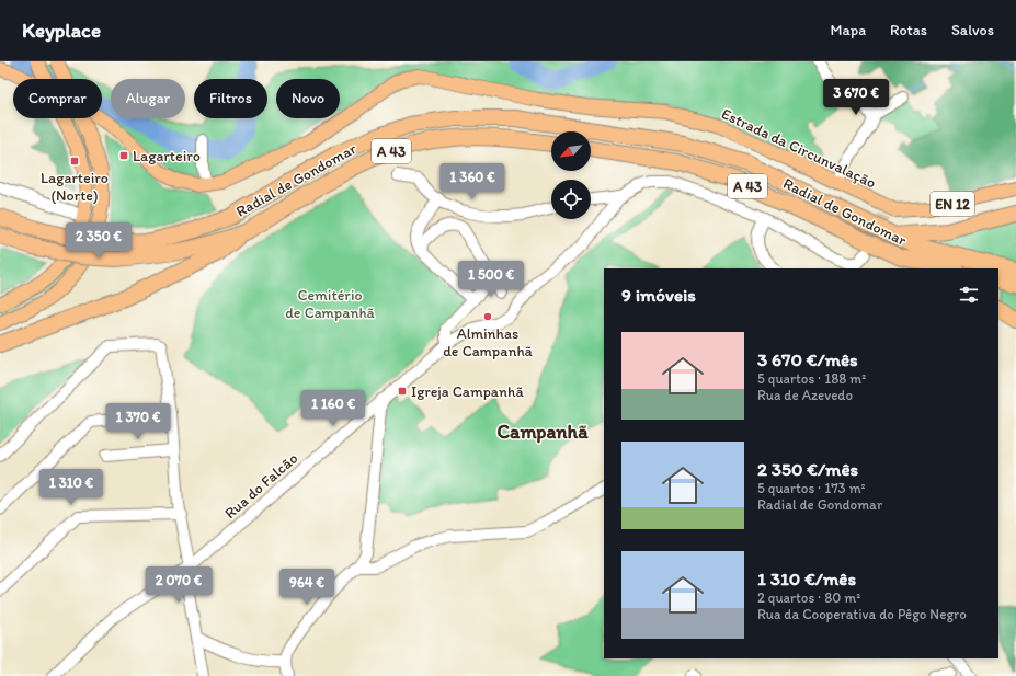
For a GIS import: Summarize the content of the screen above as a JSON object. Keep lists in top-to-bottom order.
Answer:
{
  "streets": {
    "highway": ["A 43", "Radial de Gondomar"],
    "main road": ["Estrada da Circunvalação", "EN 12"],
    "street": ["Rua do Falcão"]
  },
  "districts": ["Campanhã"],
  "parks": ["Cemitério de Campanhã"],
  "places": {
    "transit": ["Lagarteiro", "Lagarteiro (Norte)", "Igreja Campanhã"],
    "other": ["Alminhas de Campanhã"]
  },
  "north": "bottom left",
  "page": {
    "header": "Keyplace",
    "nav": ["Mapa", "Rotas", "Salvos"],
    "price": [
      "3 670 €",
      "1 360 €",
      "2 350 €",
      "1 500 €",
      "1 160 €",
      "1 370 €",
      "1 310 €",
      "2 070 €",
      "964 €"
    ],
    "chip": [
      "Comprar",
      "Alugar",
      "Filtros",
      "Novo"
    ],
    "heading": "9 imóveis",
    "list": [
      {
        "name": "3 670 €/mês",
        "note": "5 quartos · 188 m² · Rua de Azevedo"
      },
      {
        "name": "2 350 €/mês",
        "note": "5 quartos · 173 m² · Radial de Gondomar"
      },
      {
        "name": "1 310 €/mês",
        "note": "2 quartos · 80 m² · Rua da Cooperativa do Pêgo Negro"
      }
    ]
  }
}
